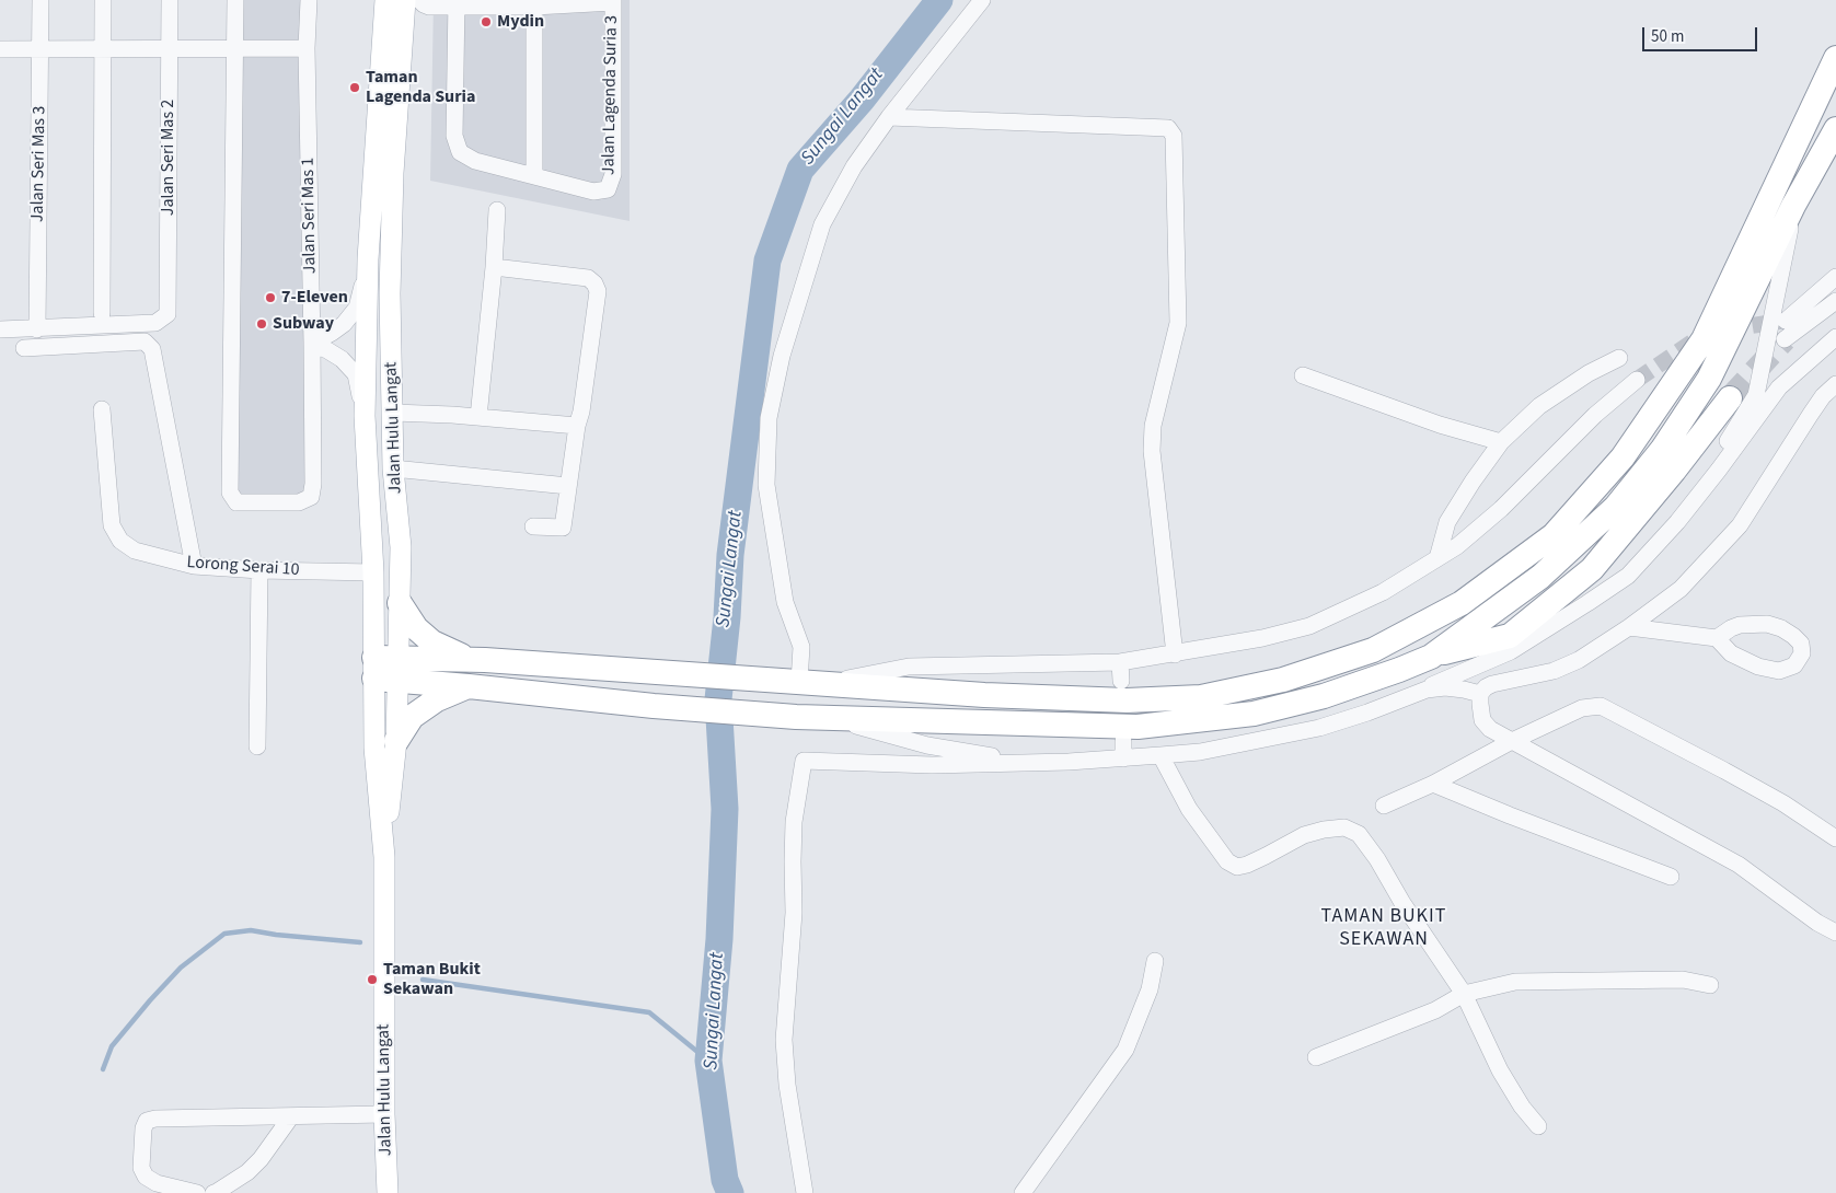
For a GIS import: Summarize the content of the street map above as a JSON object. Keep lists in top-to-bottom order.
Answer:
{
  "streets": {
    "main road": ["Jalan Hulu Langat"],
    "street": [
      "Jalan Lagenda Suria 3",
      "Jalan Seri Mas 2",
      "Jalan Seri Mas 3",
      "Jalan Seri Mas 1",
      "Lorong Serai 10"
    ]
  },
  "crossings": [
    ["Jalan Seri Mas 2", "Jalan Seri Mas 3"],
    ["Jalan Hulu Langat", "Lorong Serai 10"]
  ],
  "districts": ["TAMAN BUKIT SEKAWAN"],
  "water": ["Sungai Langat"],
  "places": [
    "Mydin",
    "Taman Lagenda Suria",
    "7-Eleven",
    "Subway",
    "Taman Bukit Sekawan"
  ],
  "scale_bar": "50 m"
}
